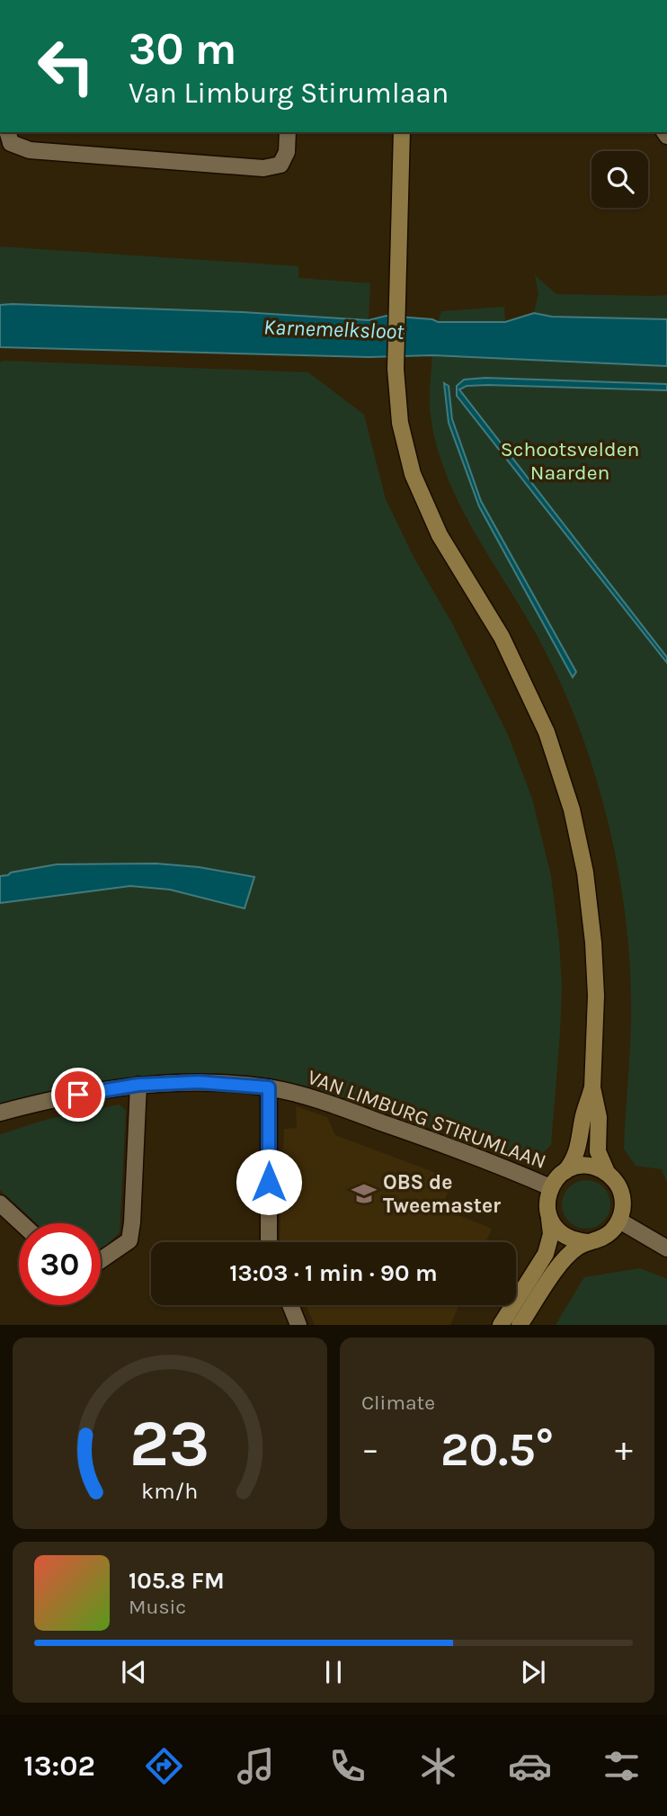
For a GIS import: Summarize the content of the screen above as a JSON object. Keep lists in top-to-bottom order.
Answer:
{
  "streets": {
    "street": ["VAN LIMBURG STIRUMLAAN"]
  },
  "water": ["Karnemelksloot"],
  "parks": ["Schootsvelden Naarden"],
  "places": {
    "school or university": ["OBS de Tweemaster"]
  },
  "page": {
    "turn": ["30 m", "Van Limburg Stirumlaan"],
    "limit": "30",
    "trip": "13:03 · 1 min · 90 m",
    "tile": "Climate",
    "heat": ["−", "20.5°", "+"],
    "song": ["105.8 FM", "Music"],
    "tabs": "13:02",
    "gauge": ["23", "km/h"]
  }
}
